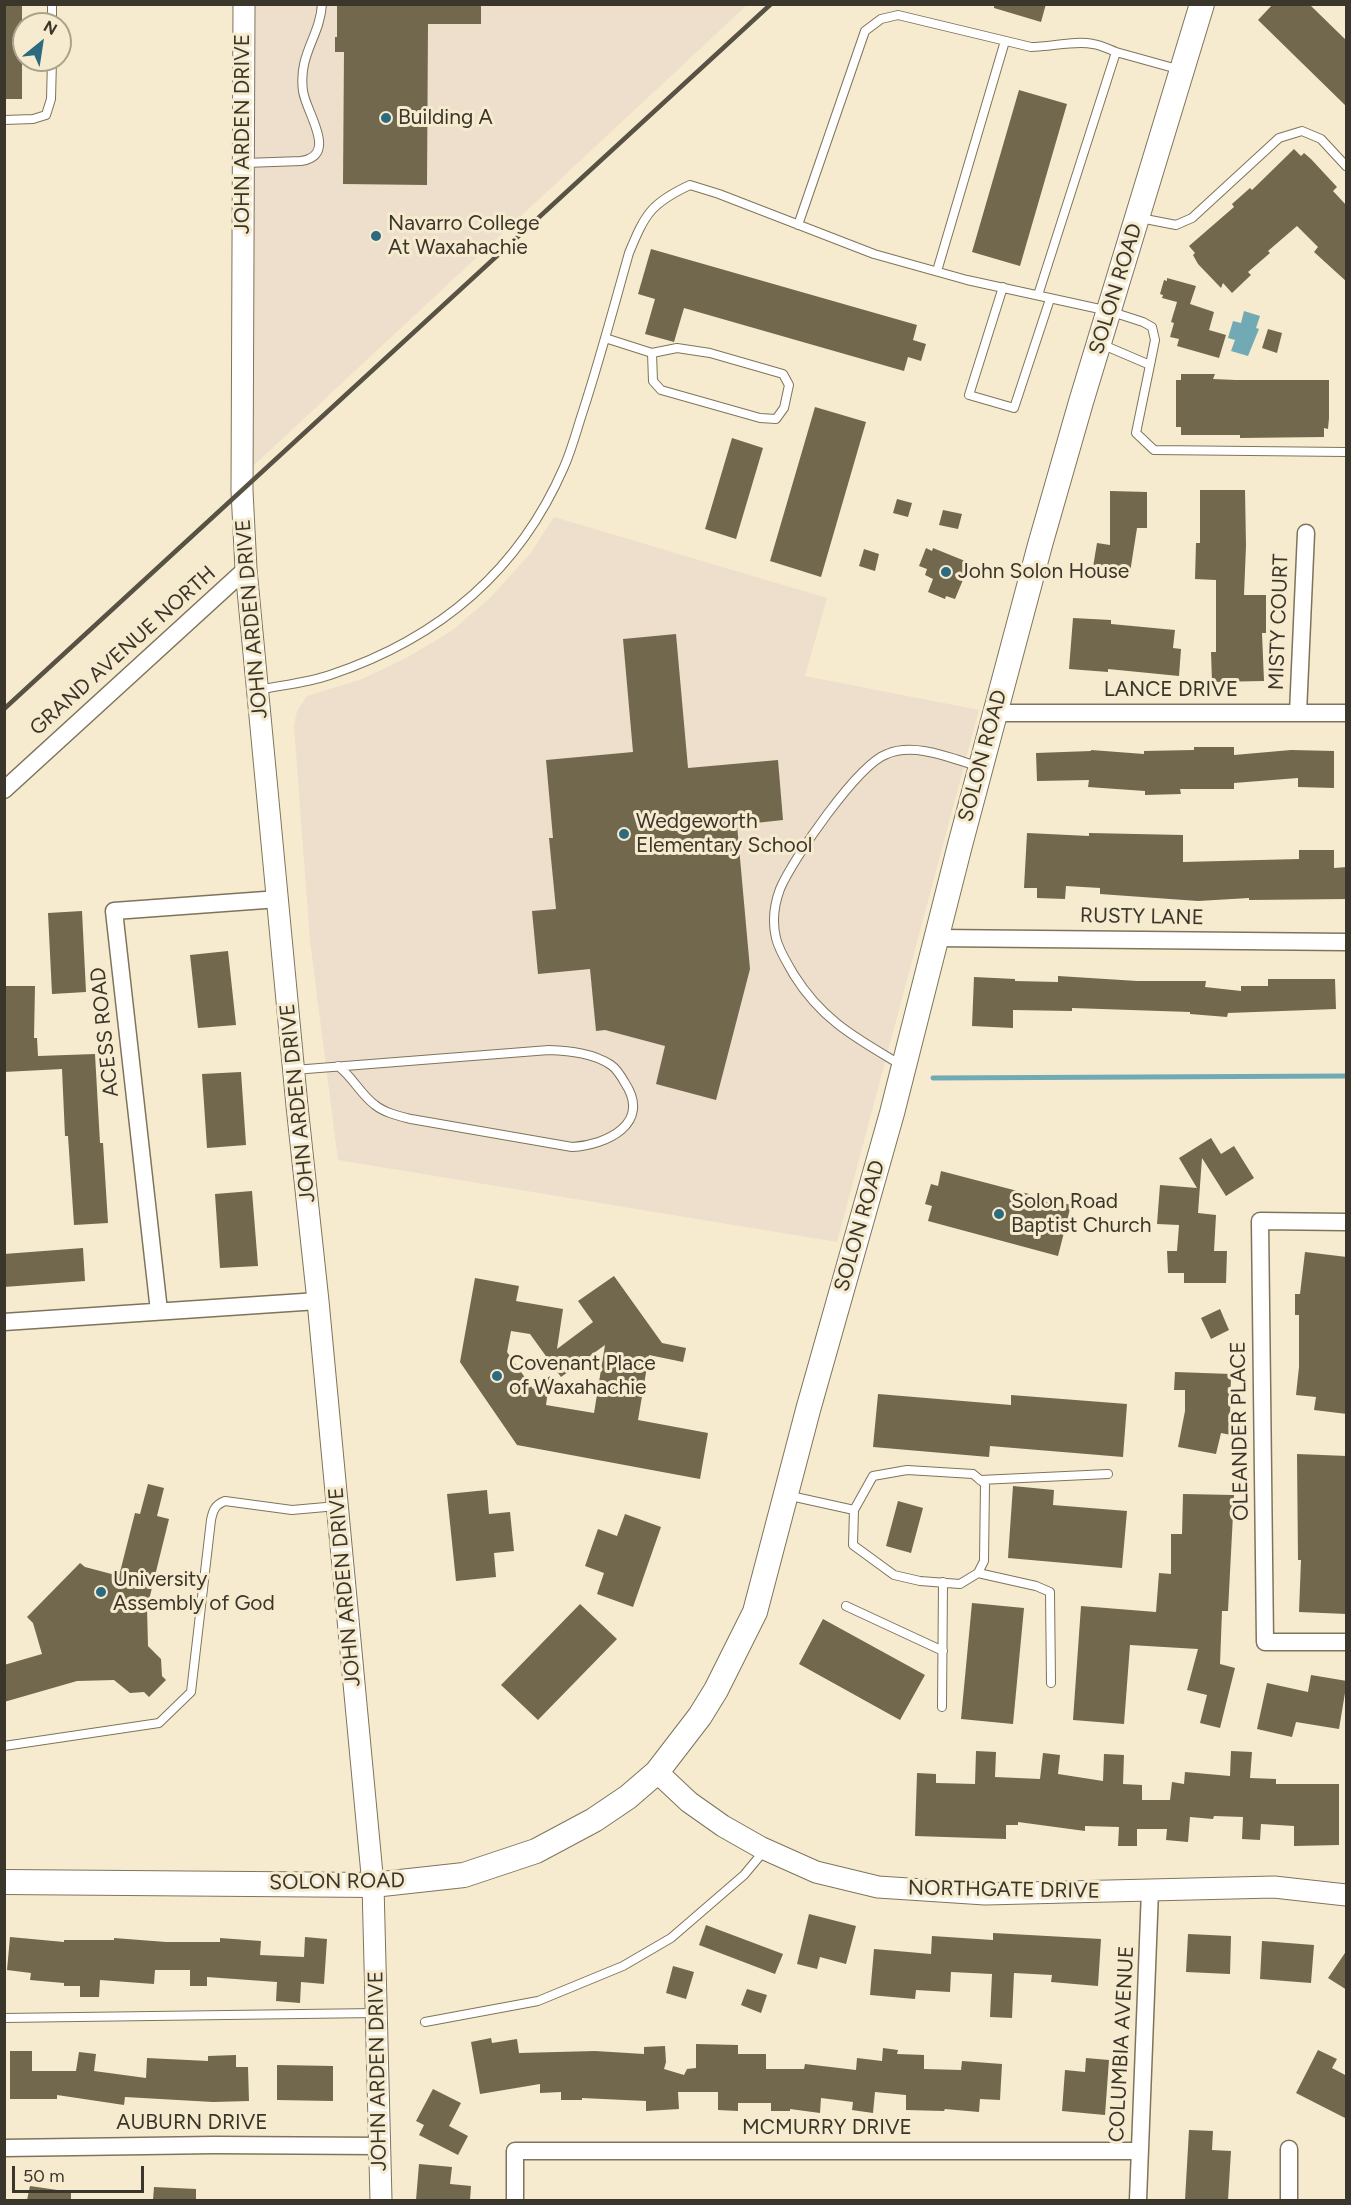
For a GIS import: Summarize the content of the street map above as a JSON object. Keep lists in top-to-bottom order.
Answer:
{
  "streets": {
    "main road": ["SOLON ROAD"],
    "street": [
      "JOHN ARDEN DRIVE",
      "MISTY COURT",
      "GRAND AVENUE NORTH",
      "LANCE DRIVE",
      "RUSTY LANE",
      "ACESS ROAD",
      "OLEANDER PLACE",
      "NORTHGATE DRIVE",
      "COLUMBIA AVENUE",
      "AUBURN DRIVE",
      "MCMURRY DRIVE"
    ]
  },
  "crossings": [
    ["JOHN ARDEN DRIVE", "SOLON ROAD"],
    ["JOHN ARDEN DRIVE", "GRAND AVENUE NORTH"],
    ["JOHN ARDEN DRIVE", "ACESS ROAD"],
    ["JOHN ARDEN DRIVE", "AUBURN DRIVE"],
    ["SOLON ROAD", "LANCE DRIVE"],
    ["SOLON ROAD", "RUSTY LANE"],
    ["SOLON ROAD", "NORTHGATE DRIVE"],
    ["MISTY COURT", "LANCE DRIVE"],
    ["NORTHGATE DRIVE", "COLUMBIA AVENUE"],
    ["COLUMBIA AVENUE", "MCMURRY DRIVE"]
  ],
  "places": [
    "Building A",
    "Navarro College At Waxahachie",
    "John Solon House",
    "Wedgeworth Elementary School",
    "Solon Road Baptist Church",
    "Covenant Place of Waxahachie",
    "University Assembly of God"
  ],
  "scale_bar": "50 m",
  "north": "top right"
}
